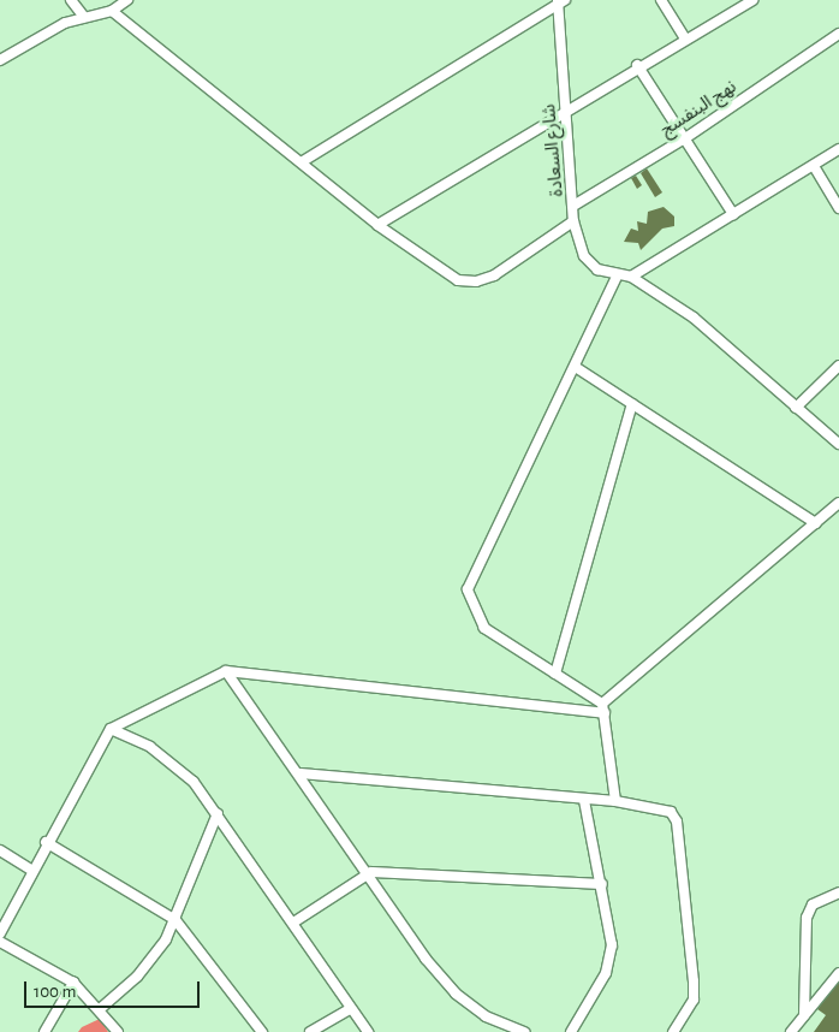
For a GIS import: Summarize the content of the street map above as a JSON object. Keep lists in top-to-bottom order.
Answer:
{
  "streets": {
    "street": ["نهج البنفسج", "شارع السعادة"]
  },
  "crossings": [
    ["نهج البنفسج", "شارع السعادة"]
  ],
  "scale_bar": "100 m"
}
